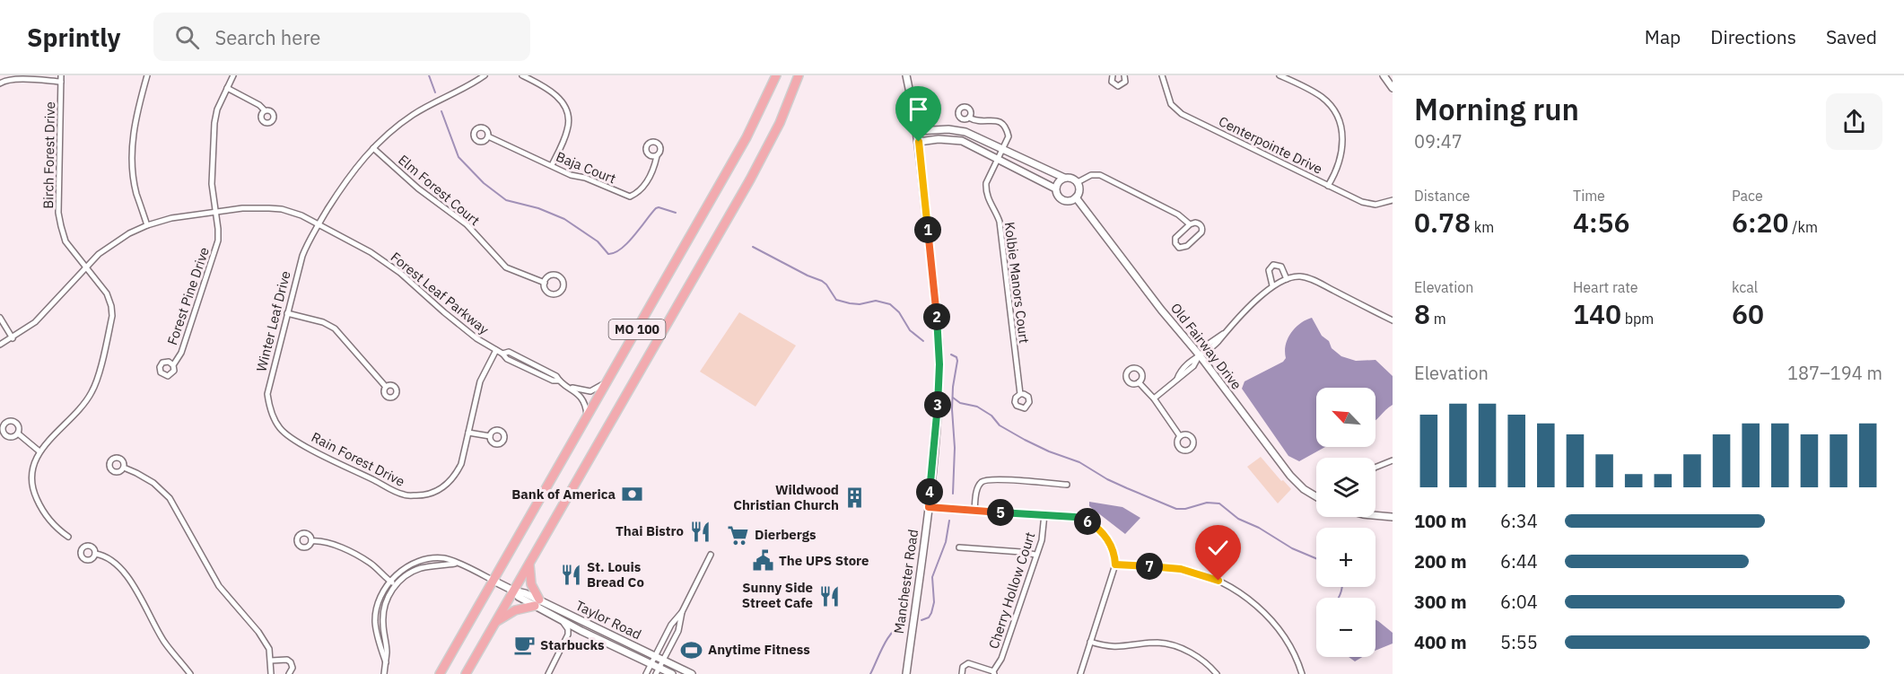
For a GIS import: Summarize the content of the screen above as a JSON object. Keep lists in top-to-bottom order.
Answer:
{
  "streets": {
    "highway": ["MO 100"],
    "street": [
      "Centerpointe Drive",
      "Birch Forest Drive",
      "Baja Court",
      "Elm Forest Court",
      "Kolbie Manors Court",
      "Forest Leaf Parkway",
      "Forest Pine Drive",
      "Winter Leaf Drive",
      "Old Fairway Drive",
      "Rain Forest Drive",
      "Manchester Road",
      "Cherry Hollow Court",
      "Taylor Road"
    ]
  },
  "crossings": [
    ["Birch Forest Drive", "Forest Leaf Parkway"],
    ["Elm Forest Court", "Winter Leaf Drive"],
    ["Forest Leaf Parkway", "Forest Pine Drive"],
    ["Forest Leaf Parkway", "Winter Leaf Drive"],
    ["Forest Leaf Parkway", "MO 100"],
    ["Forest Leaf Parkway", "Rain Forest Drive"],
    ["Winter Leaf Drive", "Rain Forest Drive"],
    ["MO 100", "Taylor Road"]
  ],
  "places": {
    "bank": ["Bank of America"],
    "building": ["Wildwood Christian Church"],
    "restaurant": ["Thai Bistro", "St. Louis Bread Co", "Sunny Side Street Cafe"],
    "supermarket": ["Dierbergs"],
    "public building": ["The UPS Store"],
    "cafe": ["Starbucks"],
    "sports": ["Anytime Fitness"]
  },
  "north": "top left",
  "page": {
    "header": "Sprintly",
    "search": "Search here",
    "nav": ["Map", "Directions", "Saved"],
    "heading": ["Morning run", "09:47"],
    "stats": [
      ["Distance", "0.78 km"],
      ["Time", "4:56"],
      ["Pace", "6:20 /km"],
      ["Elevation", "8 m"],
      ["Heart rate", "140 bpm"],
      ["kcal", "60"]
    ],
    "pins": [
      "1",
      "2",
      "3",
      "4",
      "5",
      "6",
      "7"
    ],
    "chart": ["Elevation", "187–194 m"],
    "map_buttons": ["+", "−"],
    "list": [
      {
        "name": "100 m",
        "note": "6:34"
      },
      {
        "name": "200 m",
        "note": "6:44"
      },
      {
        "name": "300 m",
        "note": "6:04"
      },
      {
        "name": "400 m",
        "note": "5:55"
      }
    ]
  }
}
